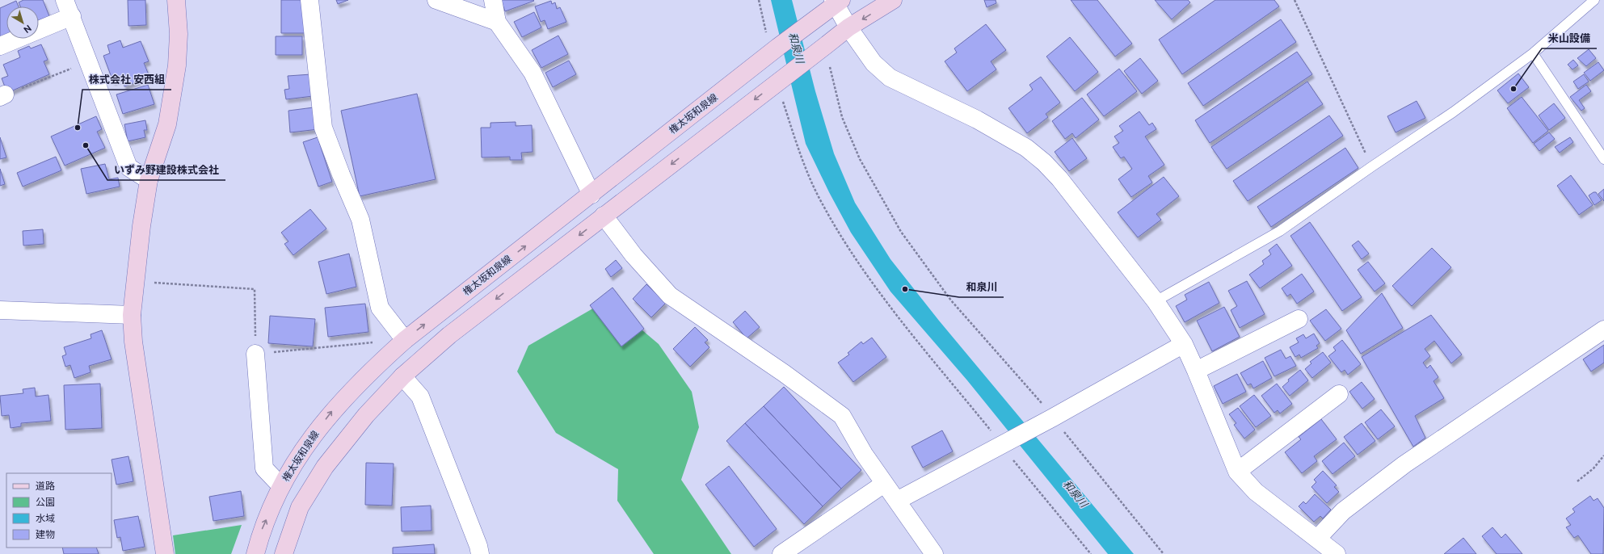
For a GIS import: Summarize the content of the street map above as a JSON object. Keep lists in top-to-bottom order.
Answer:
{
  "streets": {
    "street": ["権太坂和泉線"]
  },
  "water": ["和泉川"],
  "places": [
    "米山設備",
    "株式会社 安西組",
    "いずみ野建設株式会社",
    "和泉川"
  ],
  "legend": [
    "道路",
    "公園",
    "水域",
    "建物"
  ],
  "north": "bottom right"
}
